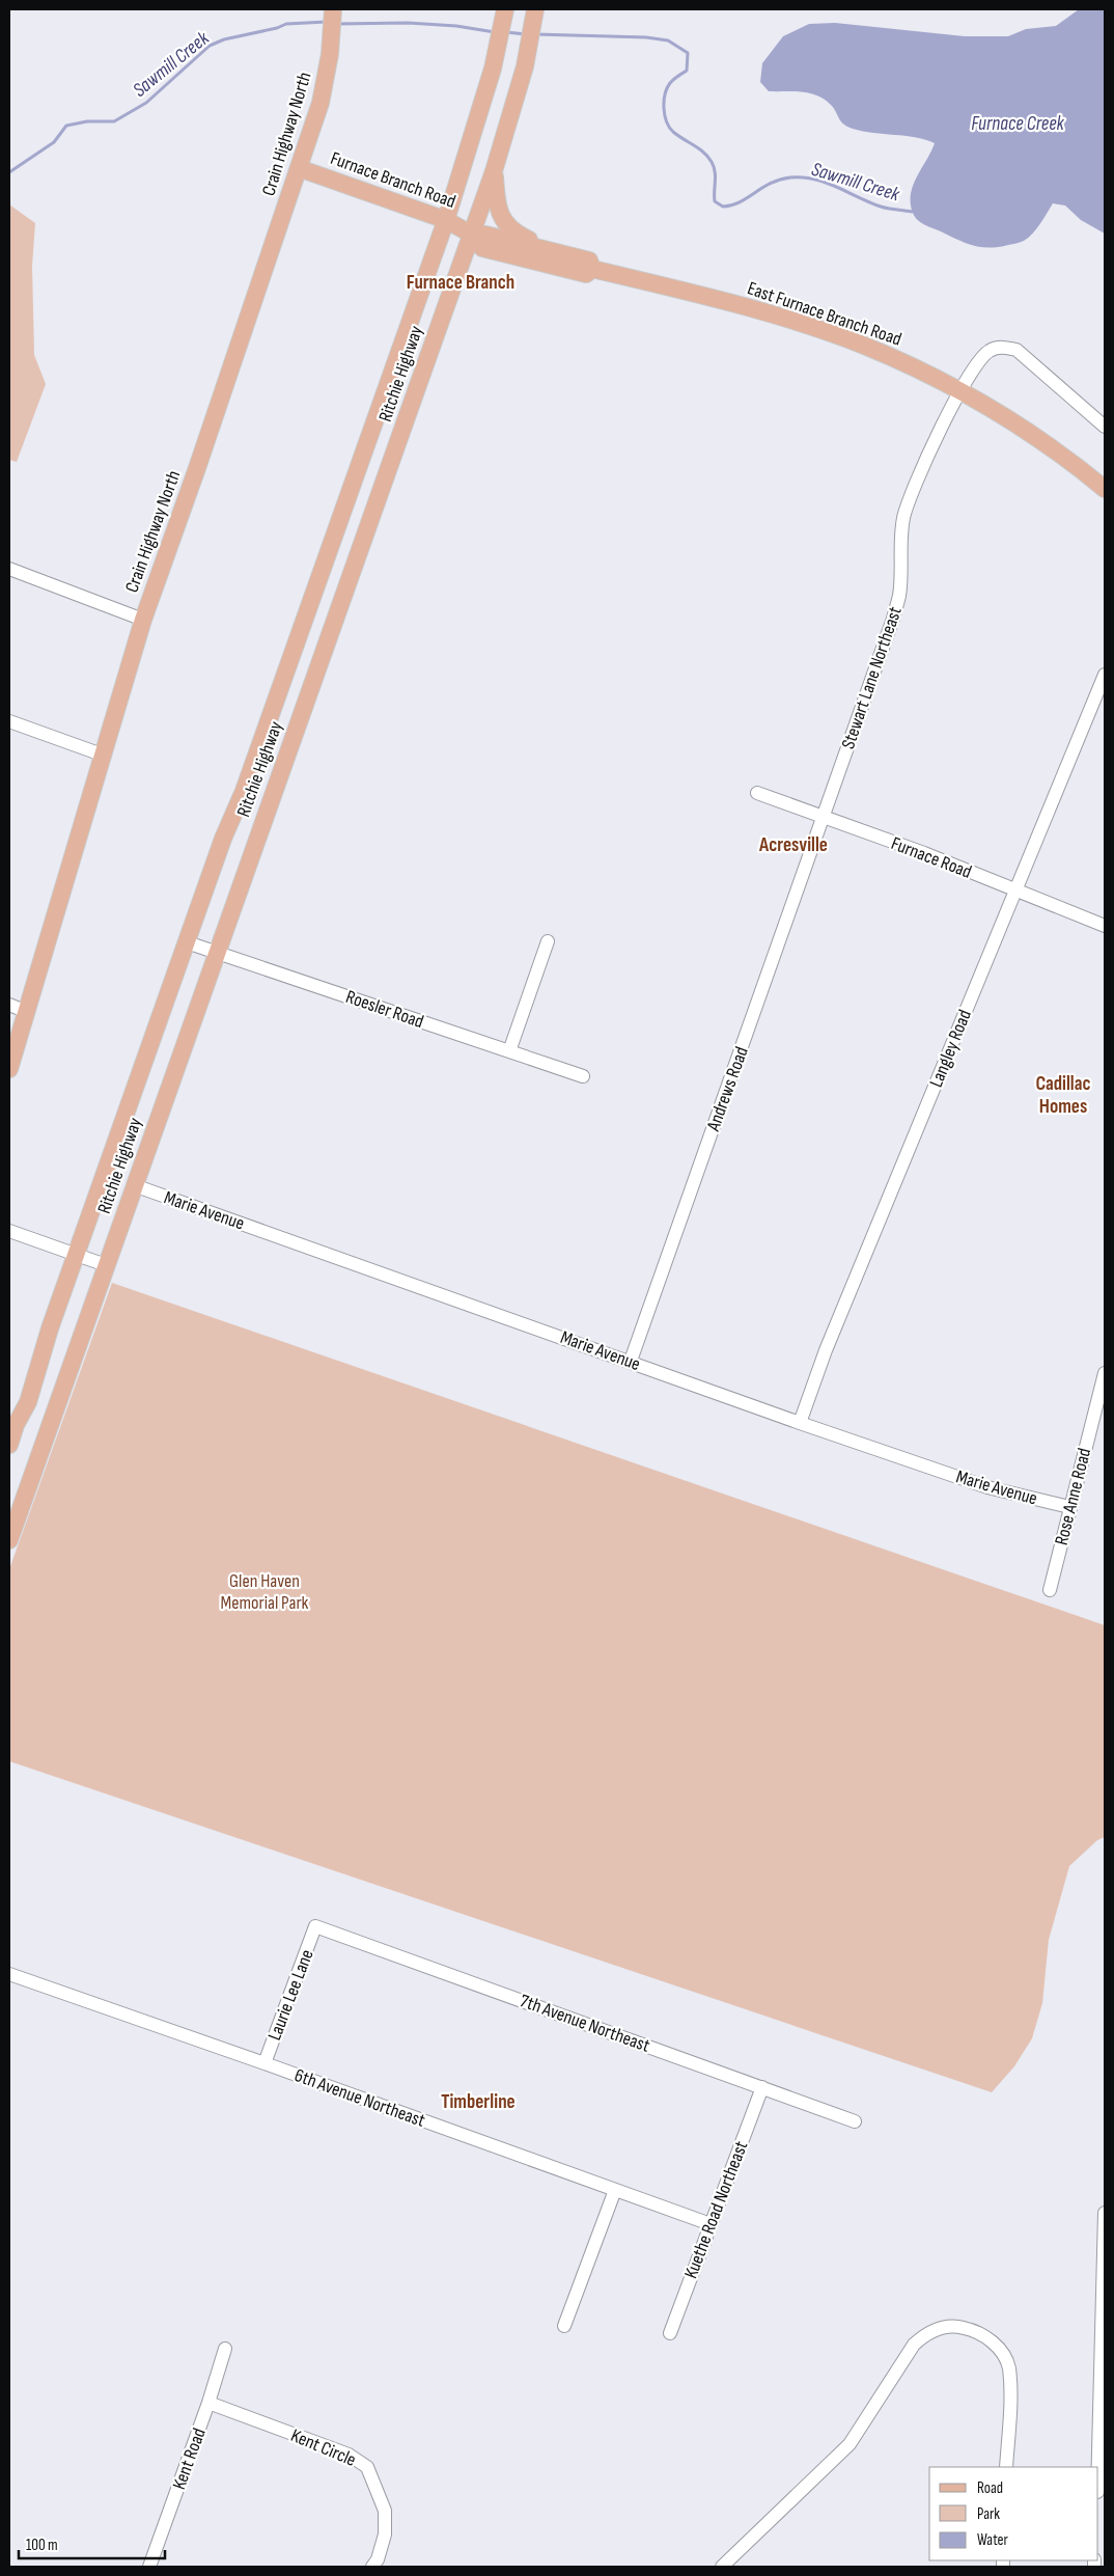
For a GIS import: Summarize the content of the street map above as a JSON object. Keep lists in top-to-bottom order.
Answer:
{
  "streets": {
    "main road": [
      "Crain Highway North",
      "Furnace Branch Road",
      "East Furnace Branch Road",
      "Ritchie Highway"
    ],
    "street": [
      "Stewart Lane Northeast",
      "Furnace Road",
      "Roesler Road",
      "Langley Road",
      "Andrews Road",
      "Marie Avenue",
      "Rose Anne Road",
      "Laurie Lee Lane",
      "7th Avenue Northeast",
      "6th Avenue Northeast",
      "Kuethe Road Northeast",
      "Kent Circle",
      "Kent Road"
    ]
  },
  "crossings": [
    ["Crain Highway North", "Furnace Branch Road"],
    ["Furnace Branch Road", "East Furnace Branch Road"],
    ["Furnace Branch Road", "Ritchie Highway"],
    ["East Furnace Branch Road", "Ritchie Highway"],
    ["East Furnace Branch Road", "Stewart Lane Northeast"],
    ["Ritchie Highway", "Roesler Road"],
    ["Ritchie Highway", "Marie Avenue"],
    ["Stewart Lane Northeast", "Furnace Road"],
    ["Stewart Lane Northeast", "Andrews Road"],
    ["Furnace Road", "Langley Road"],
    ["Furnace Road", "Andrews Road"],
    ["Langley Road", "Marie Avenue"],
    ["Andrews Road", "Marie Avenue"],
    ["Marie Avenue", "Rose Anne Road"],
    ["Laurie Lee Lane", "7th Avenue Northeast"],
    ["Laurie Lee Lane", "6th Avenue Northeast"],
    ["7th Avenue Northeast", "Kuethe Road Northeast"],
    ["6th Avenue Northeast", "Kuethe Road Northeast"],
    ["Kent Circle", "Kent Road"]
  ],
  "districts": [
    "Furnace Branch",
    "Acresville",
    "Cadillac Homes",
    "Timberline"
  ],
  "water": ["Sawmill Creek", "Furnace Creek"],
  "parks": ["Glen Haven Memorial Park"],
  "legend": ["Road", "Park", "Water"],
  "scale_bar": "100 m"
}
